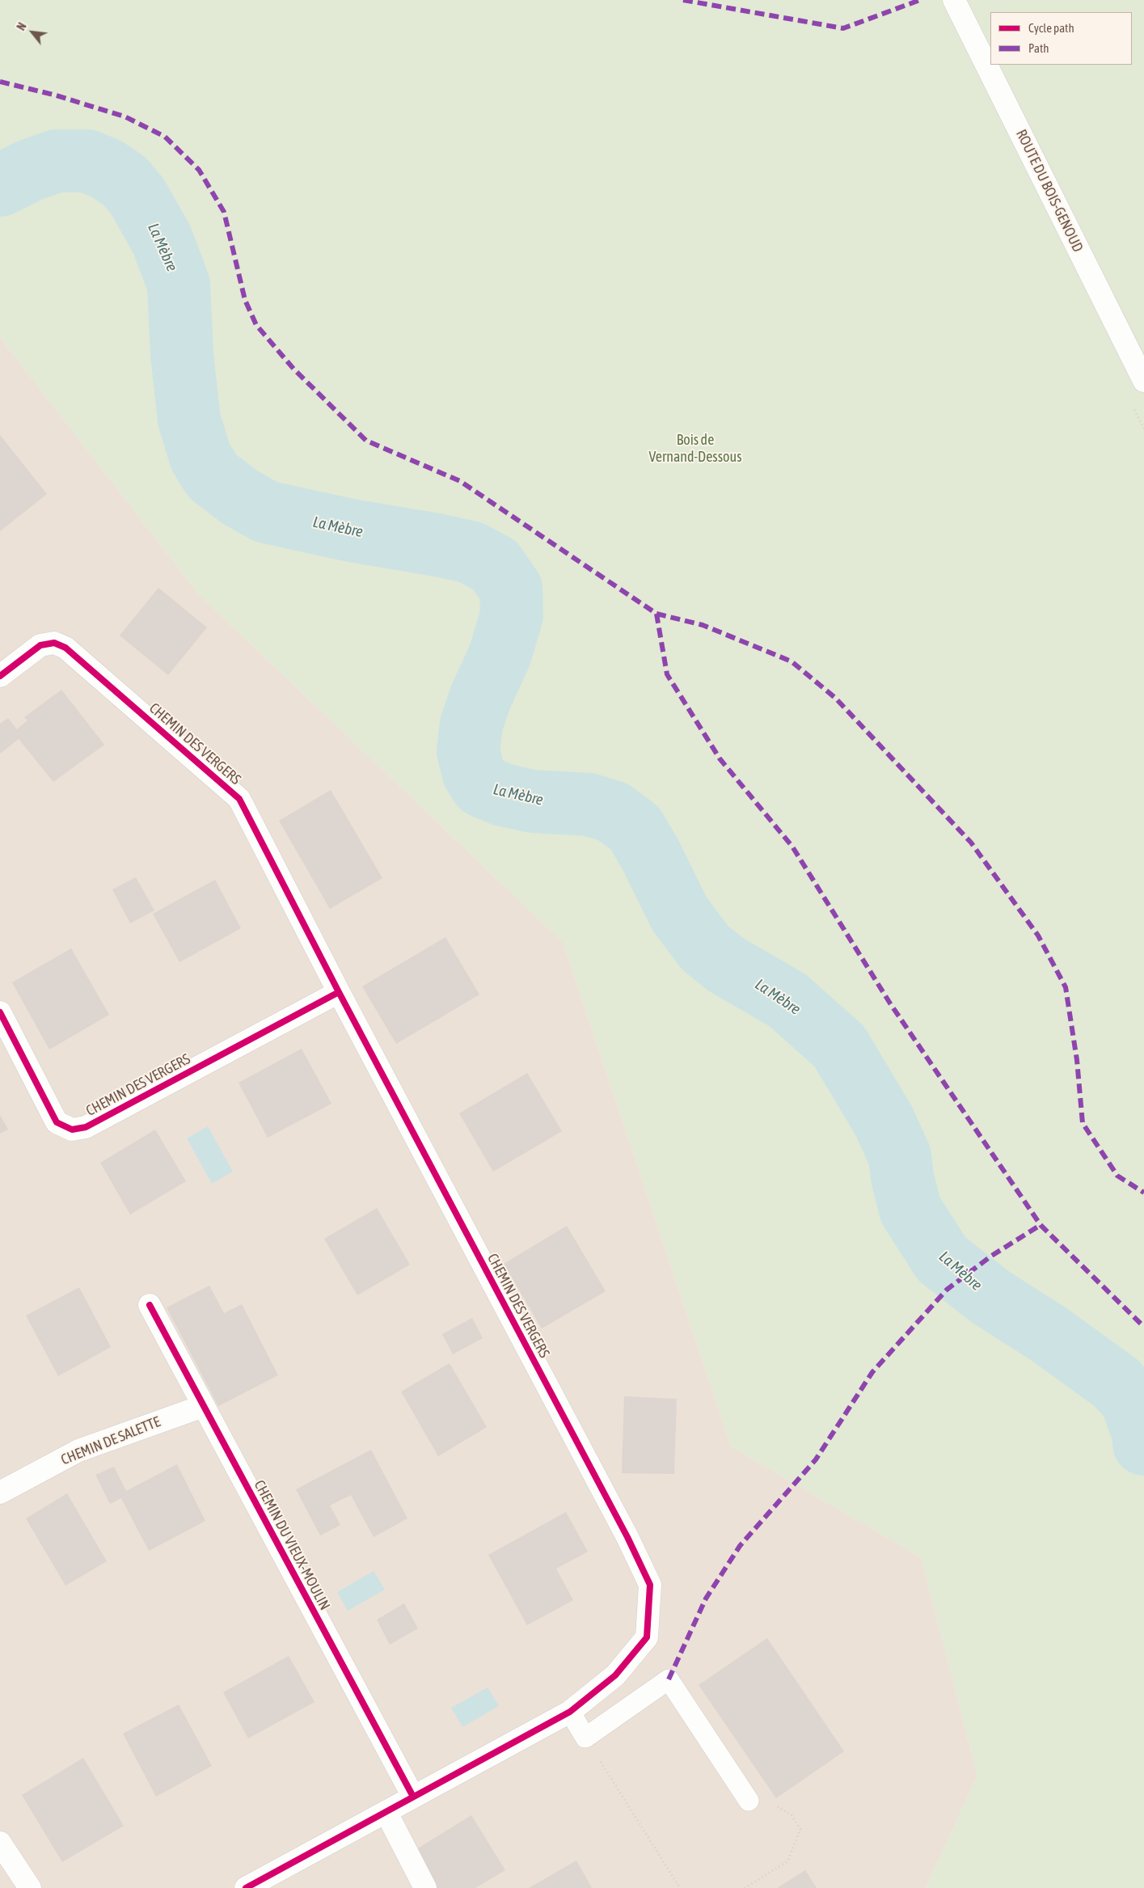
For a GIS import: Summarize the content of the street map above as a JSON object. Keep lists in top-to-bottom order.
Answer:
{
  "streets": {
    "street": [
      "ROUTE DU BOIS-GENOUD",
      "CHEMIN DES VERGERS",
      "CHEMIN DE SALETTE",
      "CHEMIN DU VIEUX-MOULIN"
    ]
  },
  "crossings": [
    ["CHEMIN DE SALETTE", "CHEMIN DU VIEUX-MOULIN"]
  ],
  "water": ["La Mèbre"],
  "parks": ["Bois de Vernand-Dessous"],
  "legend": ["Cycle path", "Path"],
  "north": "top left"
}
